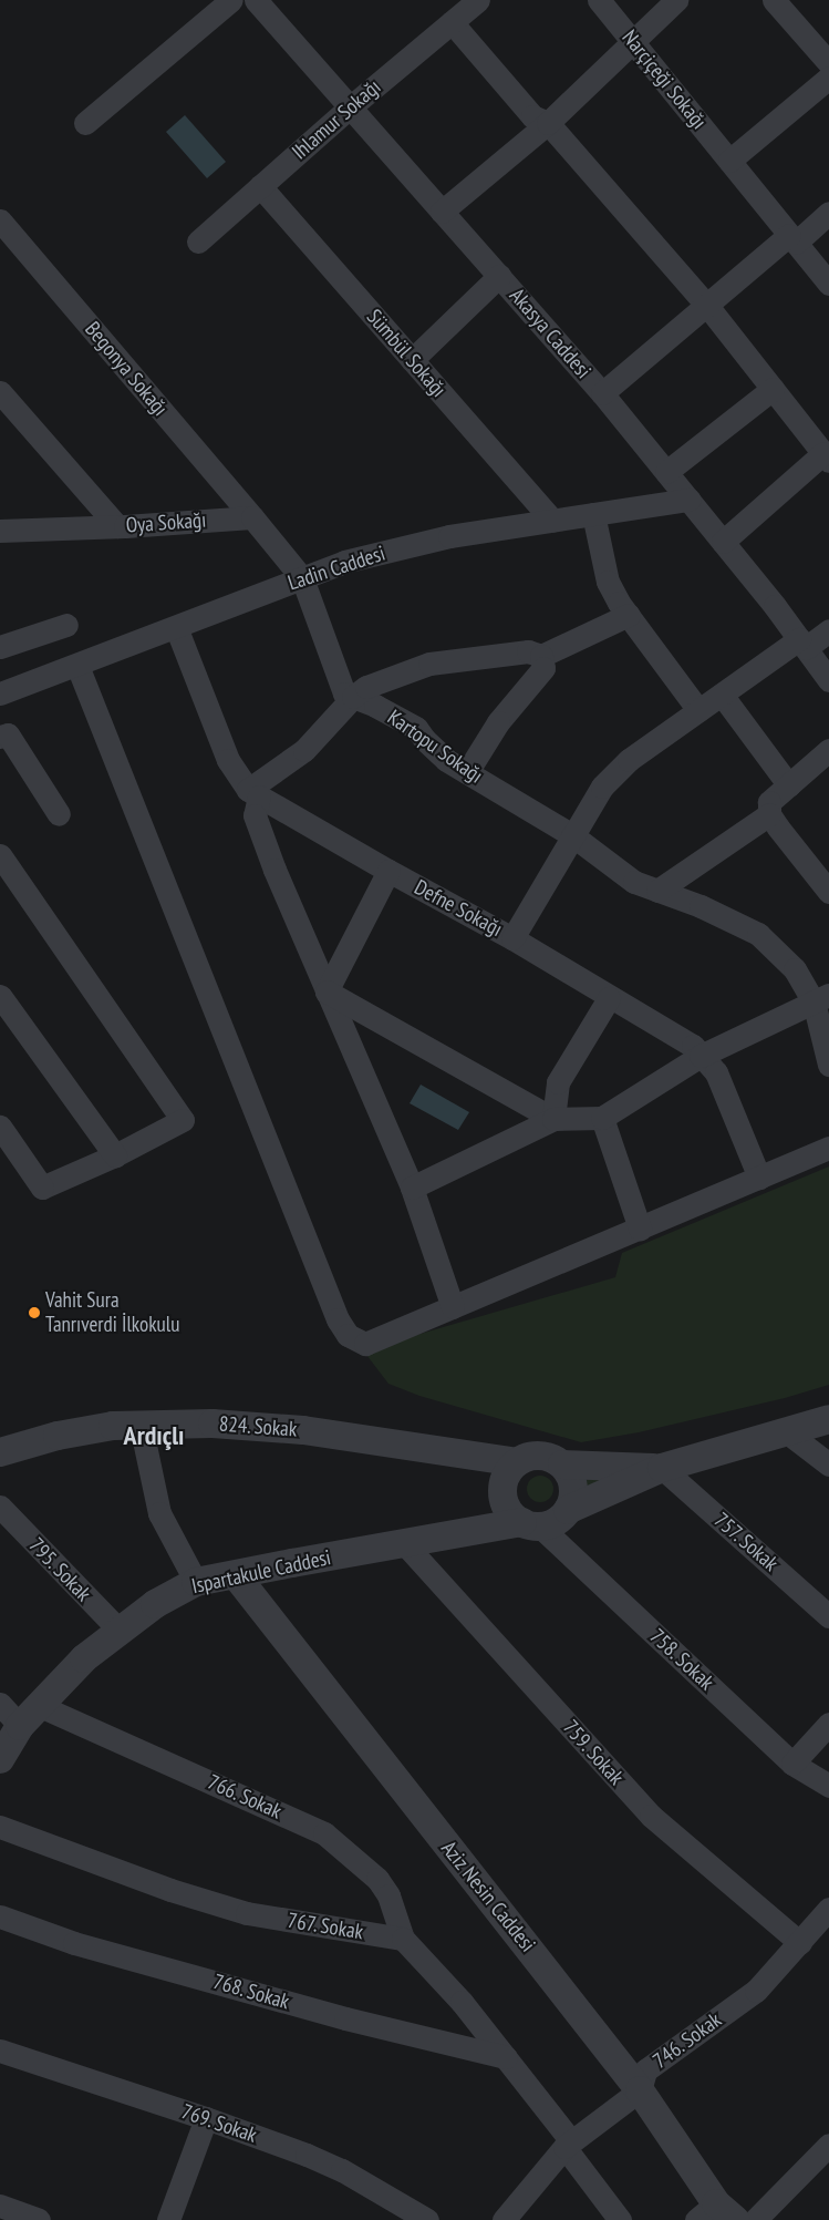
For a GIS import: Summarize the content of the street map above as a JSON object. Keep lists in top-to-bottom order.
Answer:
{
  "streets": {
    "street": [
      "Narçiçeği Sokağı",
      "Ihlamur Sokağı",
      "Akasya Caddesi",
      "Sümbül Sokağı",
      "Begonya Sokağı",
      "Oya Sokağı",
      "Ladin Caddesi",
      "Kartopu Sokağı",
      "Defne Sokağı",
      "824. Sokak",
      "757. Sokak",
      "795. Sokak",
      "Ispartakule Caddesi",
      "758. Sokak",
      "759. Sokak",
      "766. Sokak",
      "Aziz Nesin Caddesi",
      "767. Sokak",
      "768. Sokak",
      "746. Sokak",
      "769. Sokak"
    ]
  },
  "crossings": [
    ["Ihlamur Sokağı", "Akasya Caddesi"],
    ["Ihlamur Sokağı", "Sümbül Sokağı"],
    ["Akasya Caddesi", "Ladin Caddesi"],
    ["Sümbül Sokağı", "Ladin Caddesi"],
    ["Begonya Sokağı", "Oya Sokağı"],
    ["Ladin Caddesi", "Defne Sokağı"],
    ["824. Sokak", "Ispartakule Caddesi"],
    ["824. Sokak", "758. Sokak"],
    ["795. Sokak", "Ispartakule Caddesi"],
    ["Ispartakule Caddesi", "758. Sokak"],
    ["Ispartakule Caddesi", "759. Sokak"],
    ["Ispartakule Caddesi", "766. Sokak"],
    ["Ispartakule Caddesi", "Aziz Nesin Caddesi"],
    ["759. Sokak", "746. Sokak"],
    ["766. Sokak", "767. Sokak"],
    ["Aziz Nesin Caddesi", "746. Sokak"]
  ],
  "districts": ["Ardıçlı"],
  "places": ["Vahit Sura Tanrıverdi İlkokulu"]
}
